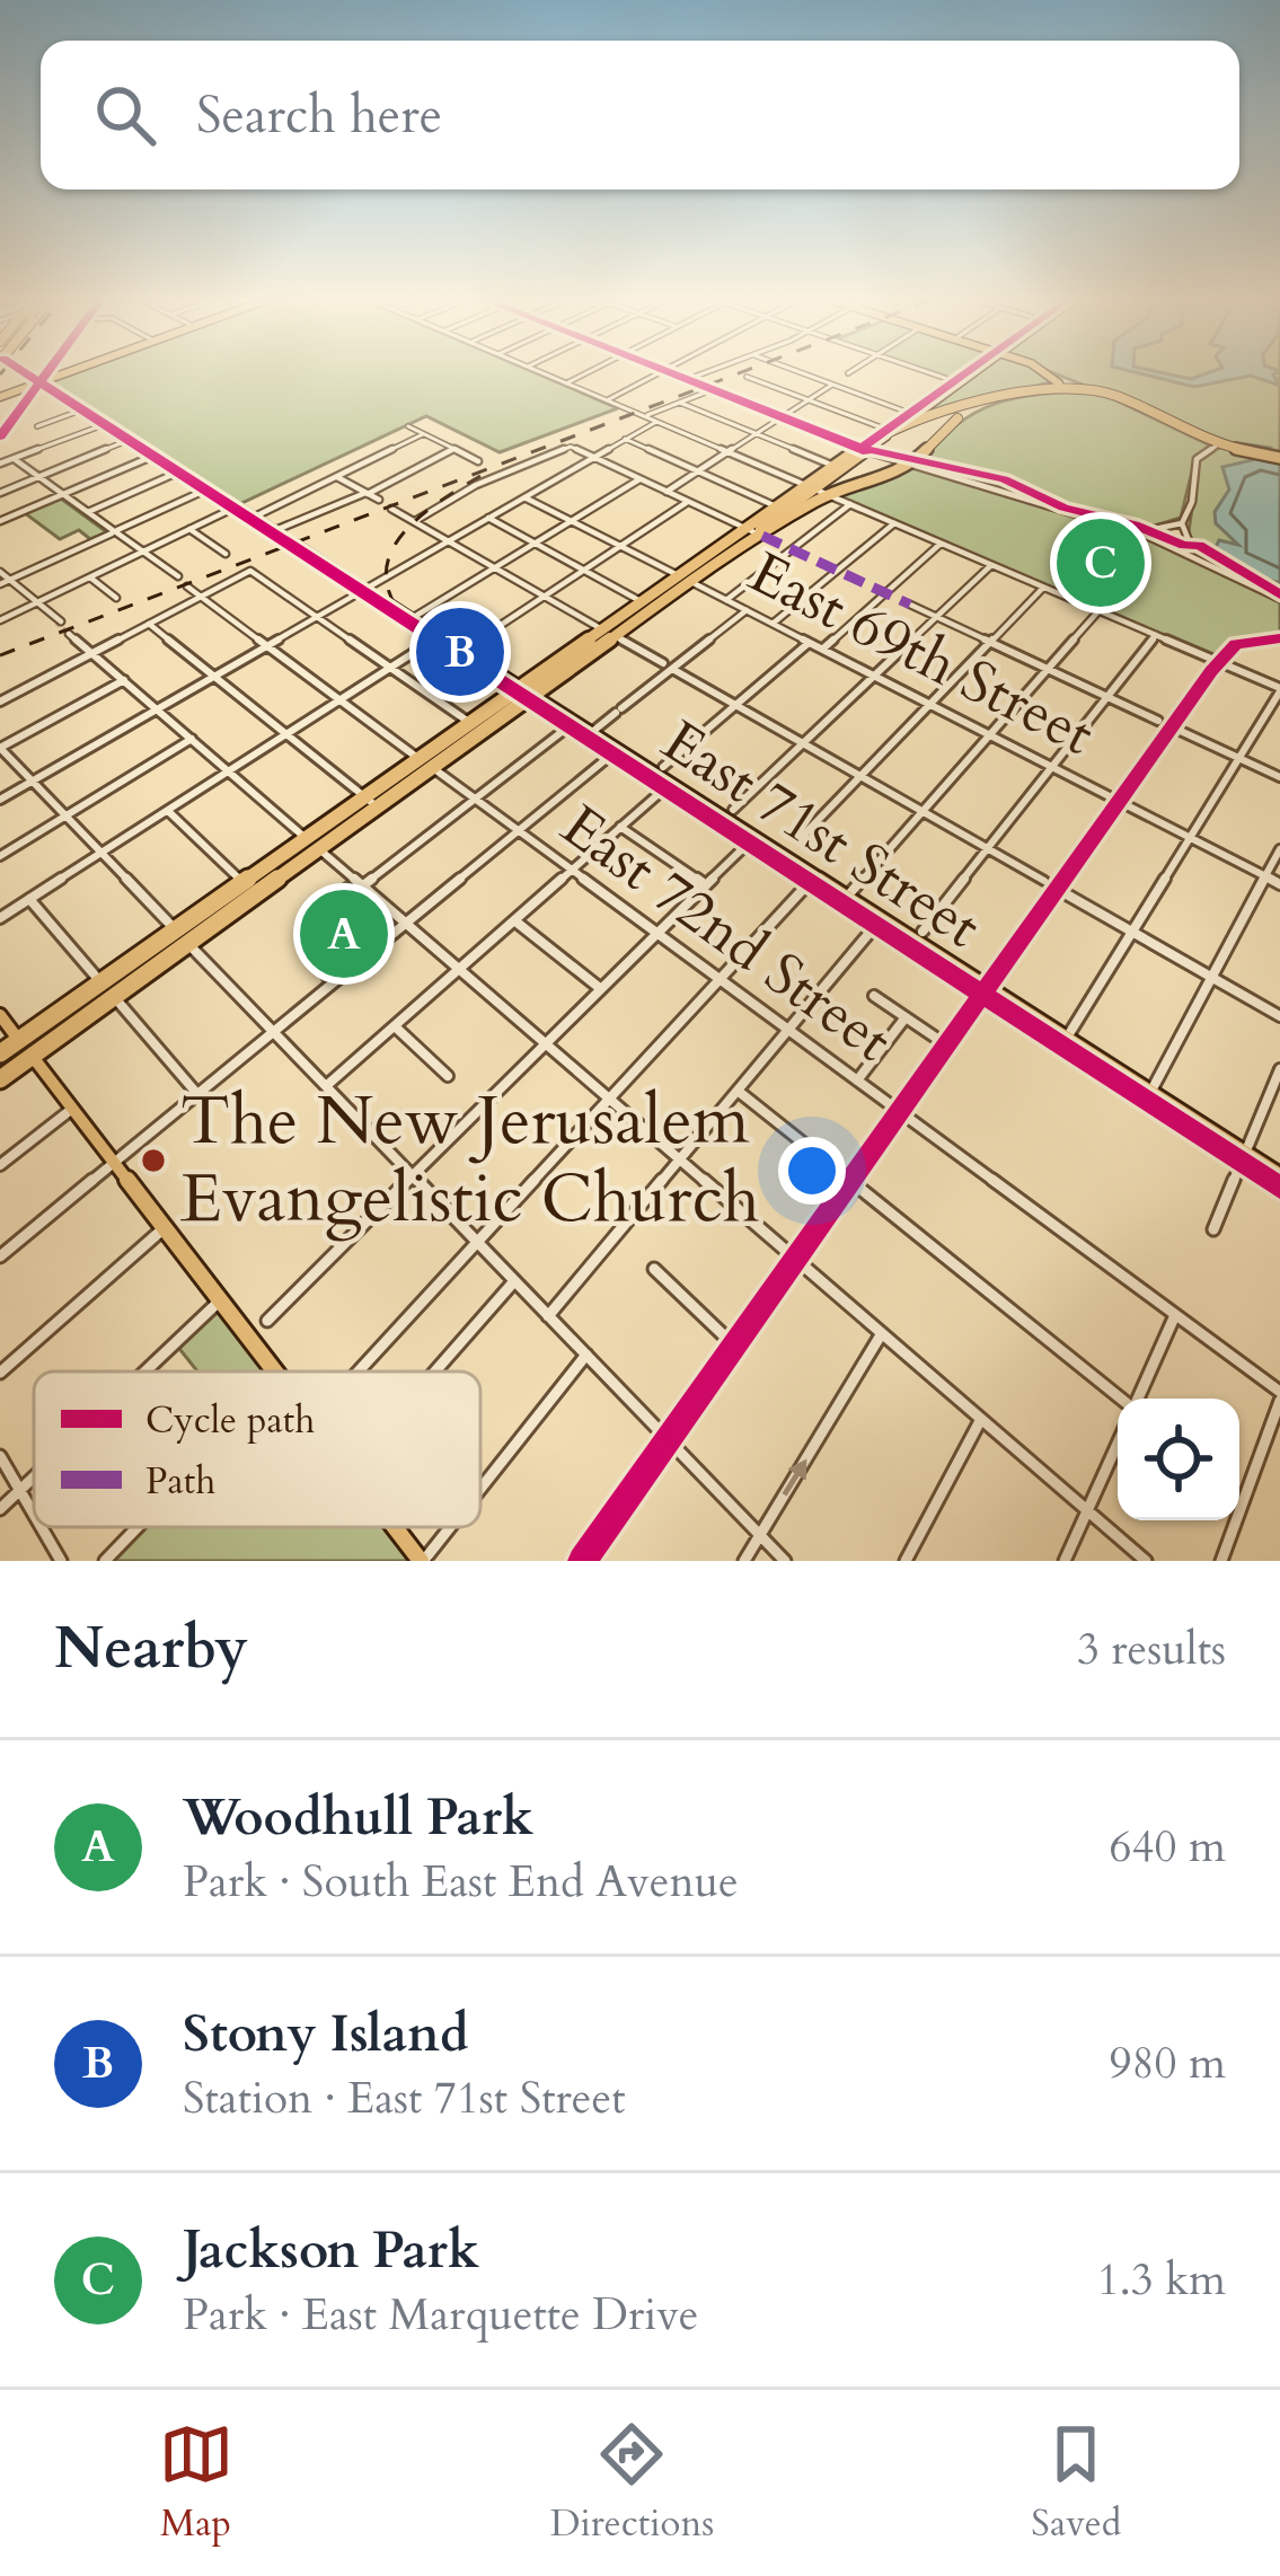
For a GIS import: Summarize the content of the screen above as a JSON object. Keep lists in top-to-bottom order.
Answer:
{
  "streets": {
    "main road": ["East 71st Street"],
    "street": ["East 69th Street", "East 72nd Street"]
  },
  "places": ["The New Jerusalem Evangelistic Church"],
  "legend": ["Cycle path", "Path"],
  "page": {
    "search": "Search here",
    "pins": ["C", "B", "A"],
    "heading": ["Nearby", "3 results"],
    "list": [
      {
        "mark": "A",
        "name": "Woodhull Park",
        "note": "Park · South East End Avenue",
        "value": "640 m"
      },
      {
        "mark": "B",
        "name": "Stony Island",
        "note": "Station · East 71st Street",
        "value": "980 m"
      },
      {
        "mark": "C",
        "name": "Jackson Park",
        "note": "Park · East Marquette Drive",
        "value": "1.3 km"
      }
    ],
    "nav": ["Map", "Directions", "Saved"]
  }
}
